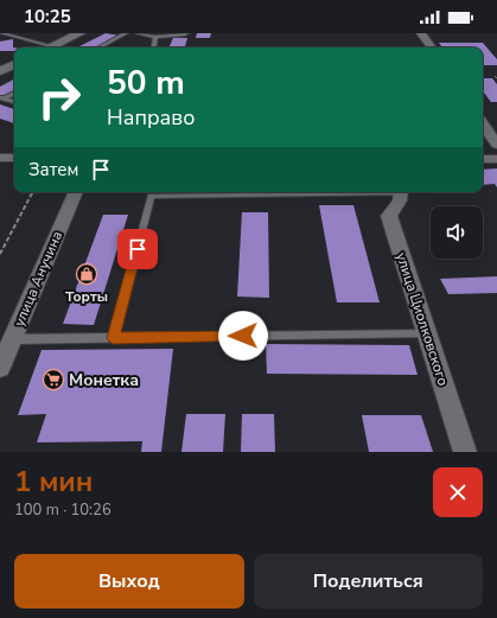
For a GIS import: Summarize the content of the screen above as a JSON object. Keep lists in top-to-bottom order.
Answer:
{
  "streets": {
    "street": ["улица Анучина", "улица Циолковского"]
  },
  "places": {
    "shop": ["Торты"],
    "supermarket": ["Монетка"]
  },
  "page": {
    "status": "10:25",
    "turn": ["50 m", "Направо"],
    "then": "Затем",
    "heading": ["1 мин", "100 m · 10:26"],
    "buttons": ["Выход", "Поделиться"]
  }
}
